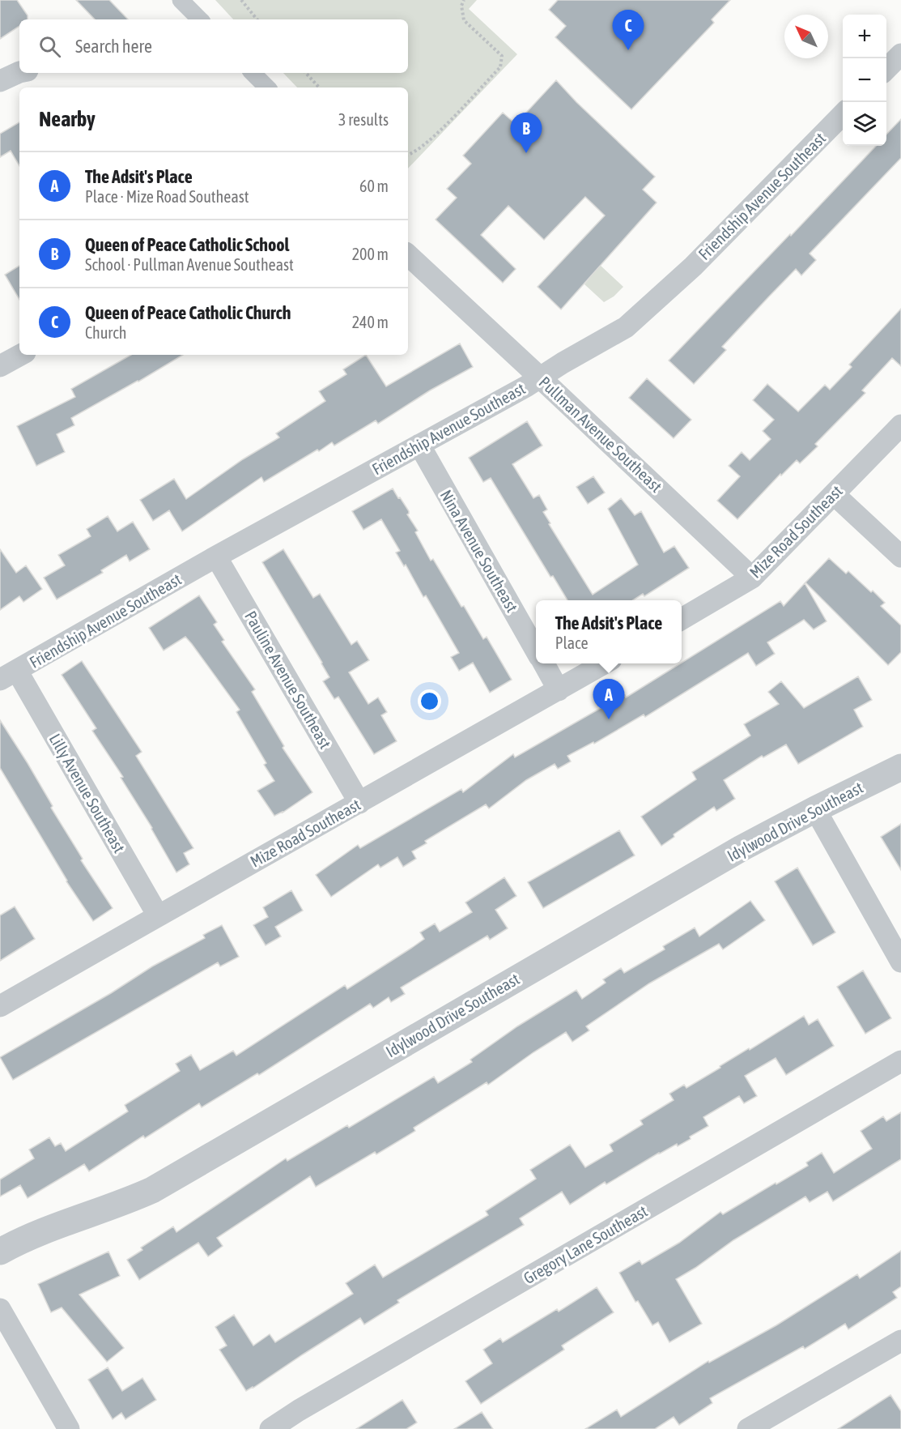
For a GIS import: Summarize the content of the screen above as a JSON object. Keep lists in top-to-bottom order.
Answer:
{
  "streets": {
    "street": [
      "Friendship Avenue Southeast",
      "Pullman Avenue Southeast",
      "Mize Road Southeast",
      "Nina Avenue Southeast",
      "Pauline Avenue Southeast",
      "Lilly Avenue Southeast",
      "Idylwood Drive Southeast",
      "Gregory Lane Southeast"
    ]
  },
  "crossings": [
    ["Friendship Avenue Southeast", "Pullman Avenue Southeast"],
    ["Friendship Avenue Southeast", "Nina Avenue Southeast"],
    ["Friendship Avenue Southeast", "Pauline Avenue Southeast"],
    ["Friendship Avenue Southeast", "Lilly Avenue Southeast"],
    ["Pullman Avenue Southeast", "Mize Road Southeast"],
    ["Mize Road Southeast", "Pauline Avenue Southeast"],
    ["Mize Road Southeast", "Lilly Avenue Southeast"]
  ],
  "north": "top left",
  "page": {
    "pins": ["C", "B", "A"],
    "map_buttons": ["+", "−"],
    "search": "Search here",
    "heading": ["Nearby", "3 results"],
    "list": [
      {
        "mark": "A",
        "name": "The Adsit's Place",
        "note": "Place · Mize Road Southeast",
        "value": "60 m"
      },
      {
        "mark": "B",
        "name": "Queen of Peace Catholic School",
        "note": "School · Pullman Avenue Southeast",
        "value": "200 m"
      },
      {
        "mark": "C",
        "name": "Queen of Peace Catholic Church",
        "note": "Church",
        "value": "240 m"
      }
    ],
    "popup": ["The Adsit's Place", "Place"]
  }
}
